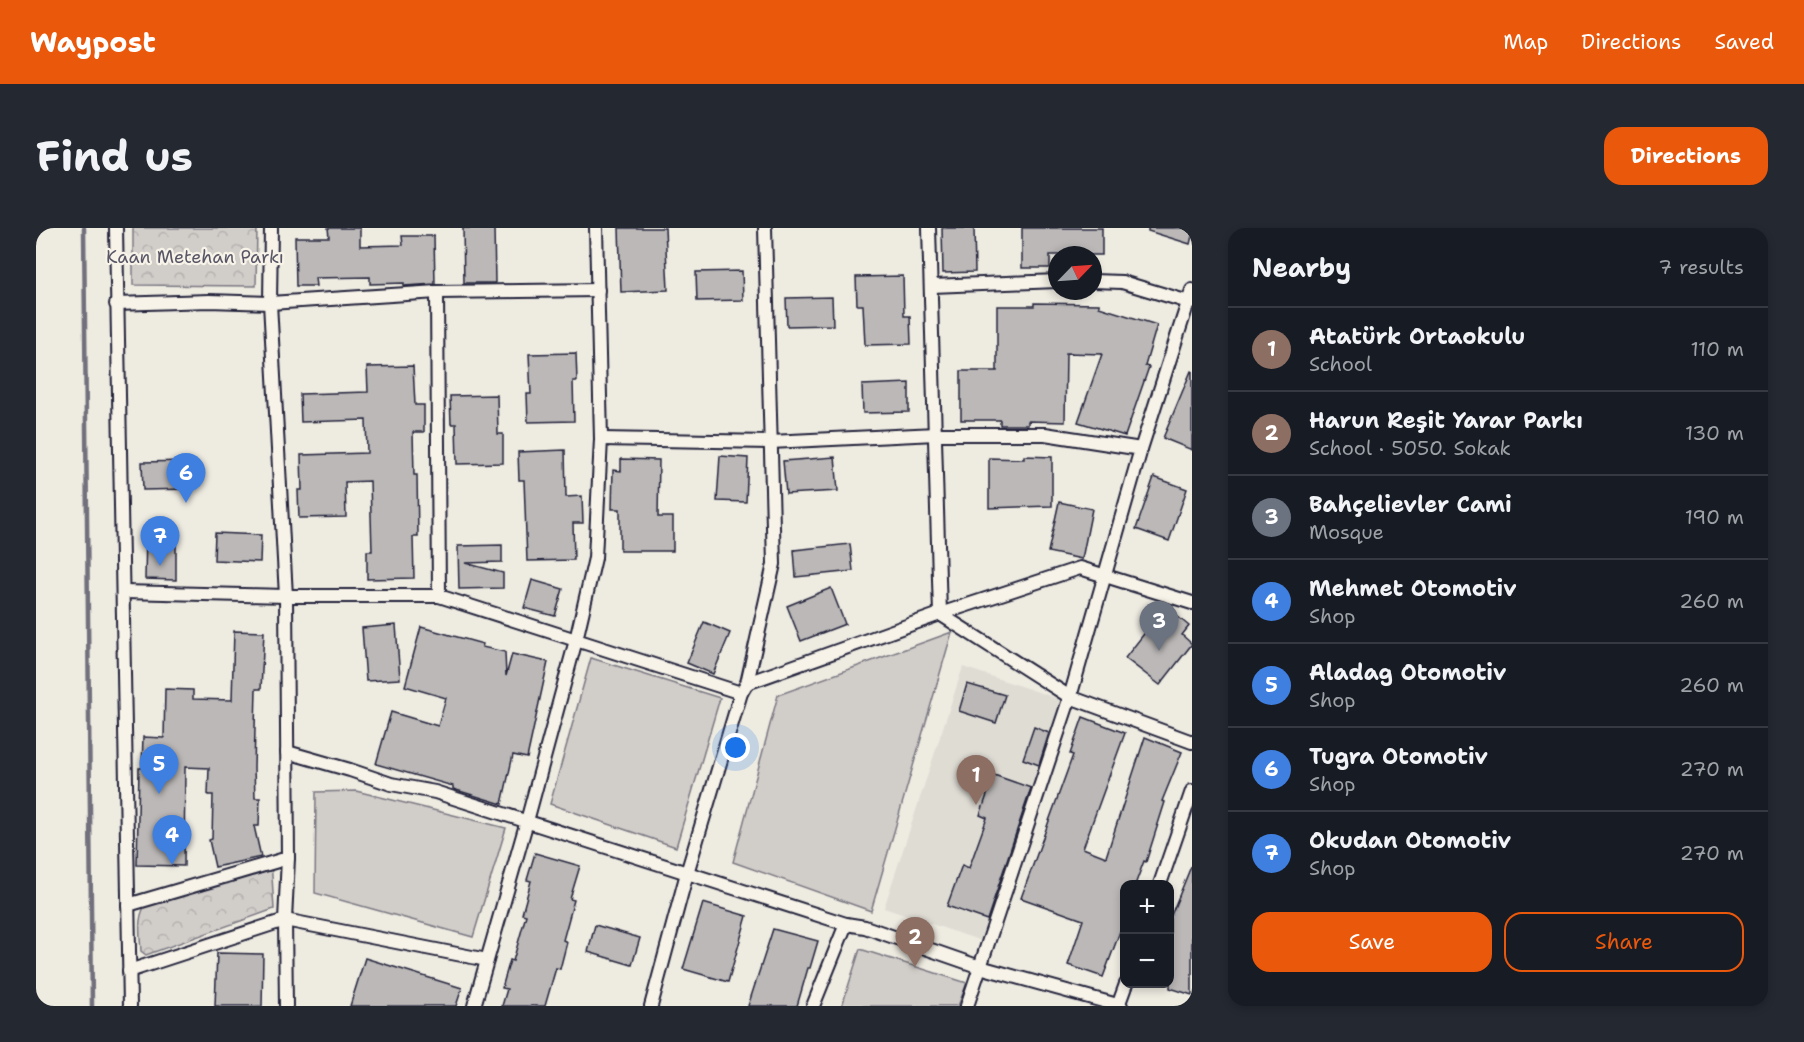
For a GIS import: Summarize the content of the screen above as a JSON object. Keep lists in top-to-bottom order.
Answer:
{
  "parks": ["Kaan Metehan Parkı"],
  "north": "top right",
  "page": {
    "header": "Waypost",
    "nav": ["Map", "Directions", "Saved"],
    "buttons": [
      "Directions",
      ["Save", "Share"]
    ],
    "title": "Find us",
    "heading": ["Nearby", "7 results"],
    "list": [
      {
        "mark": "1",
        "name": "Atatürk Ortaokulu",
        "note": "School",
        "value": "110 m"
      },
      {
        "mark": "2",
        "name": "Harun Reşit Yarar Parkı",
        "note": "School · 5050. Sokak",
        "value": "130 m"
      },
      {
        "mark": "3",
        "name": "Bahçelievler Cami",
        "note": "Mosque",
        "value": "190 m"
      },
      {
        "mark": "4",
        "name": "Mehmet Otomotiv",
        "note": "Shop",
        "value": "260 m"
      },
      {
        "mark": "5",
        "name": "Aladag Otomotiv",
        "note": "Shop",
        "value": "260 m"
      },
      {
        "mark": "6",
        "name": "Tugra Otomotiv",
        "note": "Shop",
        "value": "270 m"
      },
      {
        "mark": "7",
        "name": "Okudan Otomotiv",
        "note": "Shop",
        "value": "270 m"
      }
    ],
    "pins": [
      "6",
      "7",
      "3",
      "5",
      "1",
      "4",
      "2"
    ],
    "map_buttons": ["+", "−"]
  }
}
